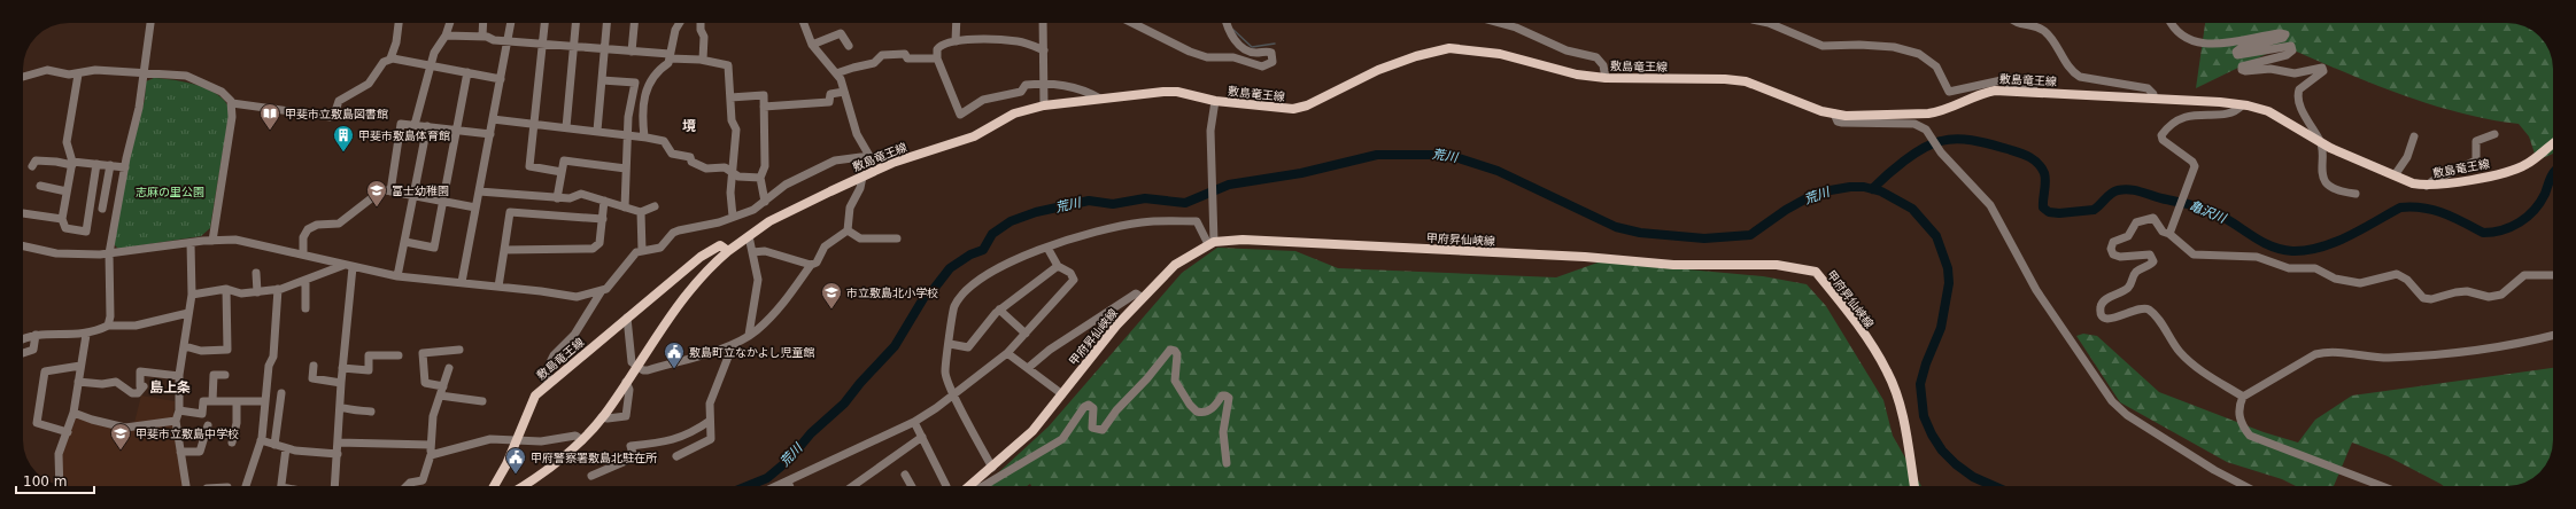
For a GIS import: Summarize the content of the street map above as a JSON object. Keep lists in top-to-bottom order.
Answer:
{
  "streets": {
    "main road": ["敷島竜王線", "甲府昇仙峡線"]
  },
  "districts": ["境", "島上条"],
  "water": ["荒川", "亀沢川"],
  "parks": ["志麻の里公園"],
  "places": {
    "library": ["甲斐市立敷島図書館"],
    "building": ["甲斐市敷島体育館"],
    "school or university": ["富士幼稚園", "市立敷島北小学校", "甲斐市立敷島中学校"],
    "public building": ["敷島町立なかよし児童館", "甲府警察署敷島北駐在所"]
  },
  "scale_bar": "100 m"
}
